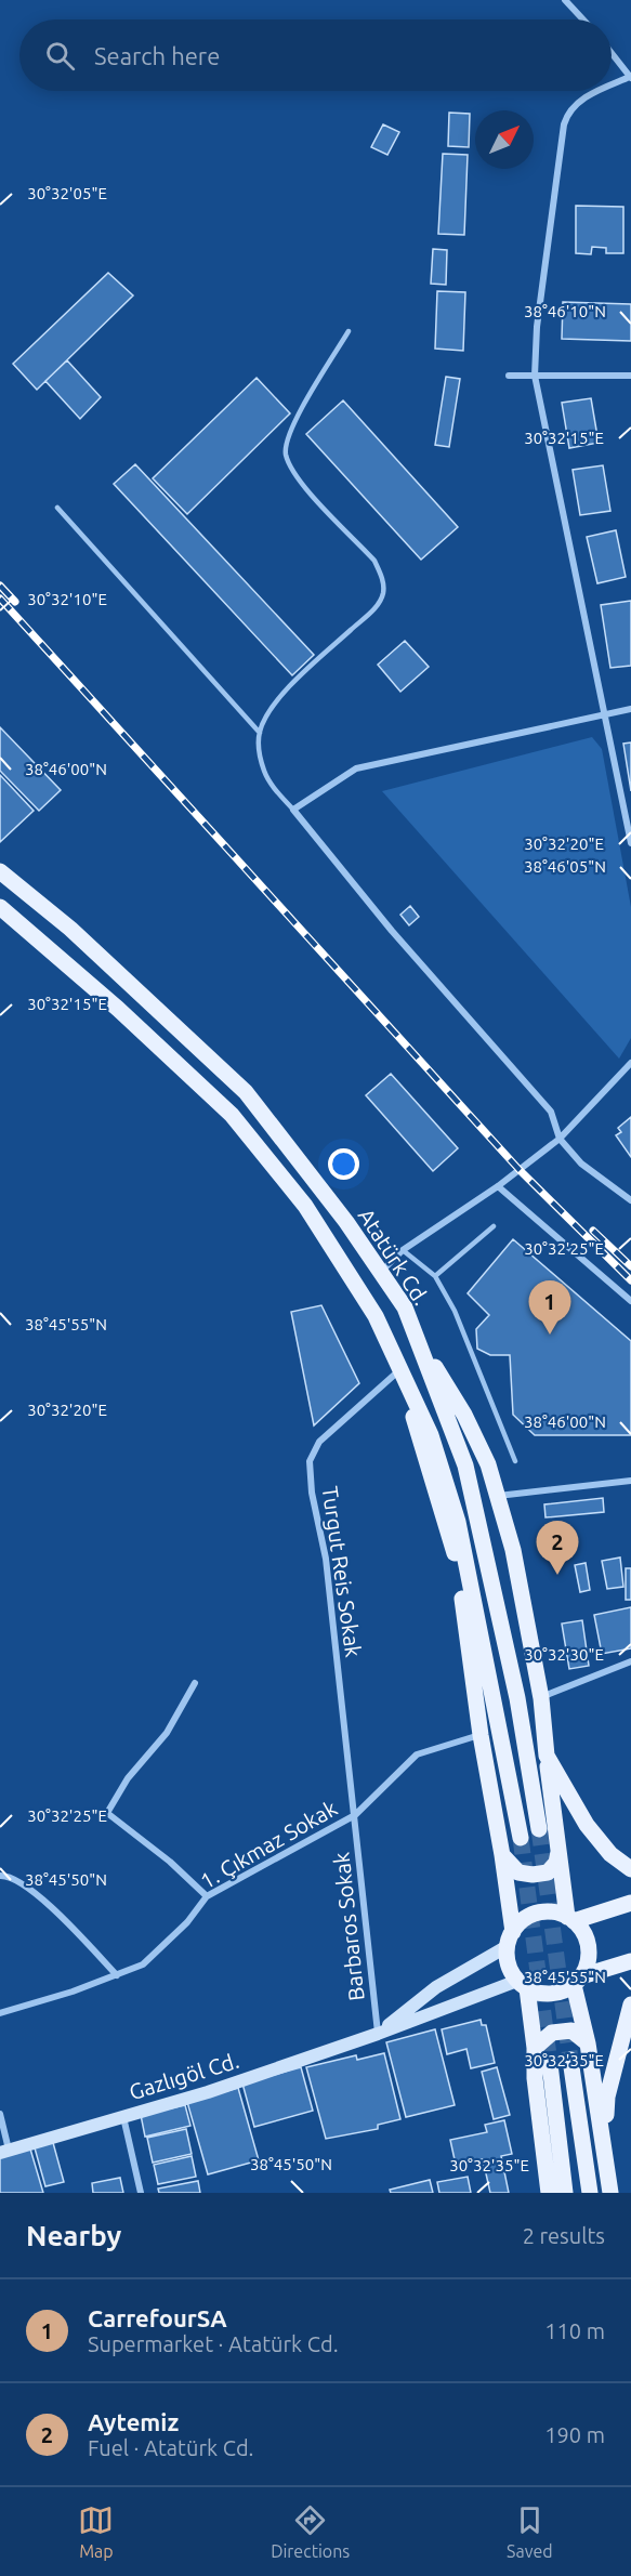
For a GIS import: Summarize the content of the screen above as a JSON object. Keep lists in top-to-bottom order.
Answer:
{
  "streets": {
    "main road": ["Atatürk Cd."],
    "street": [
      "Turgut Reis Sokak",
      "1. Çıkmaz Sokak",
      "Barbaros Sokak",
      "Gazlıgöl Cd."
    ]
  },
  "crossings": [
    ["Turgut Reis Sokak", "1. Çıkmaz Sokak"],
    ["Turgut Reis Sokak", "Barbaros Sokak"],
    ["1. Çıkmaz Sokak", "Barbaros Sokak"],
    ["Barbaros Sokak", "Gazlıgöl Cd."]
  ],
  "north": "top right",
  "page": {
    "search": "Search here",
    "pins": ["1", "2"],
    "heading": ["Nearby", "2 results"],
    "list": [
      {
        "mark": "1",
        "name": "CarrefourSA",
        "note": "Supermarket · Atatürk Cd.",
        "value": "110 m"
      },
      {
        "mark": "2",
        "name": "Aytemiz",
        "note": "Fuel · Atatürk Cd.",
        "value": "190 m"
      }
    ],
    "nav": ["Map", "Directions", "Saved"]
  },
  "coordinates": [
    "30°32'05\"E",
    "38°46'10\"N",
    "30°32'15\"E",
    "30°32'10\"E",
    "38°46'00\"N",
    "30°32'20\"E",
    "38°46'05\"N",
    "30°32'25\"E",
    "38°45'55\"N",
    "30°32'30\"E",
    "38°45'50\"N",
    "30°32'35\"E"
  ]
}
